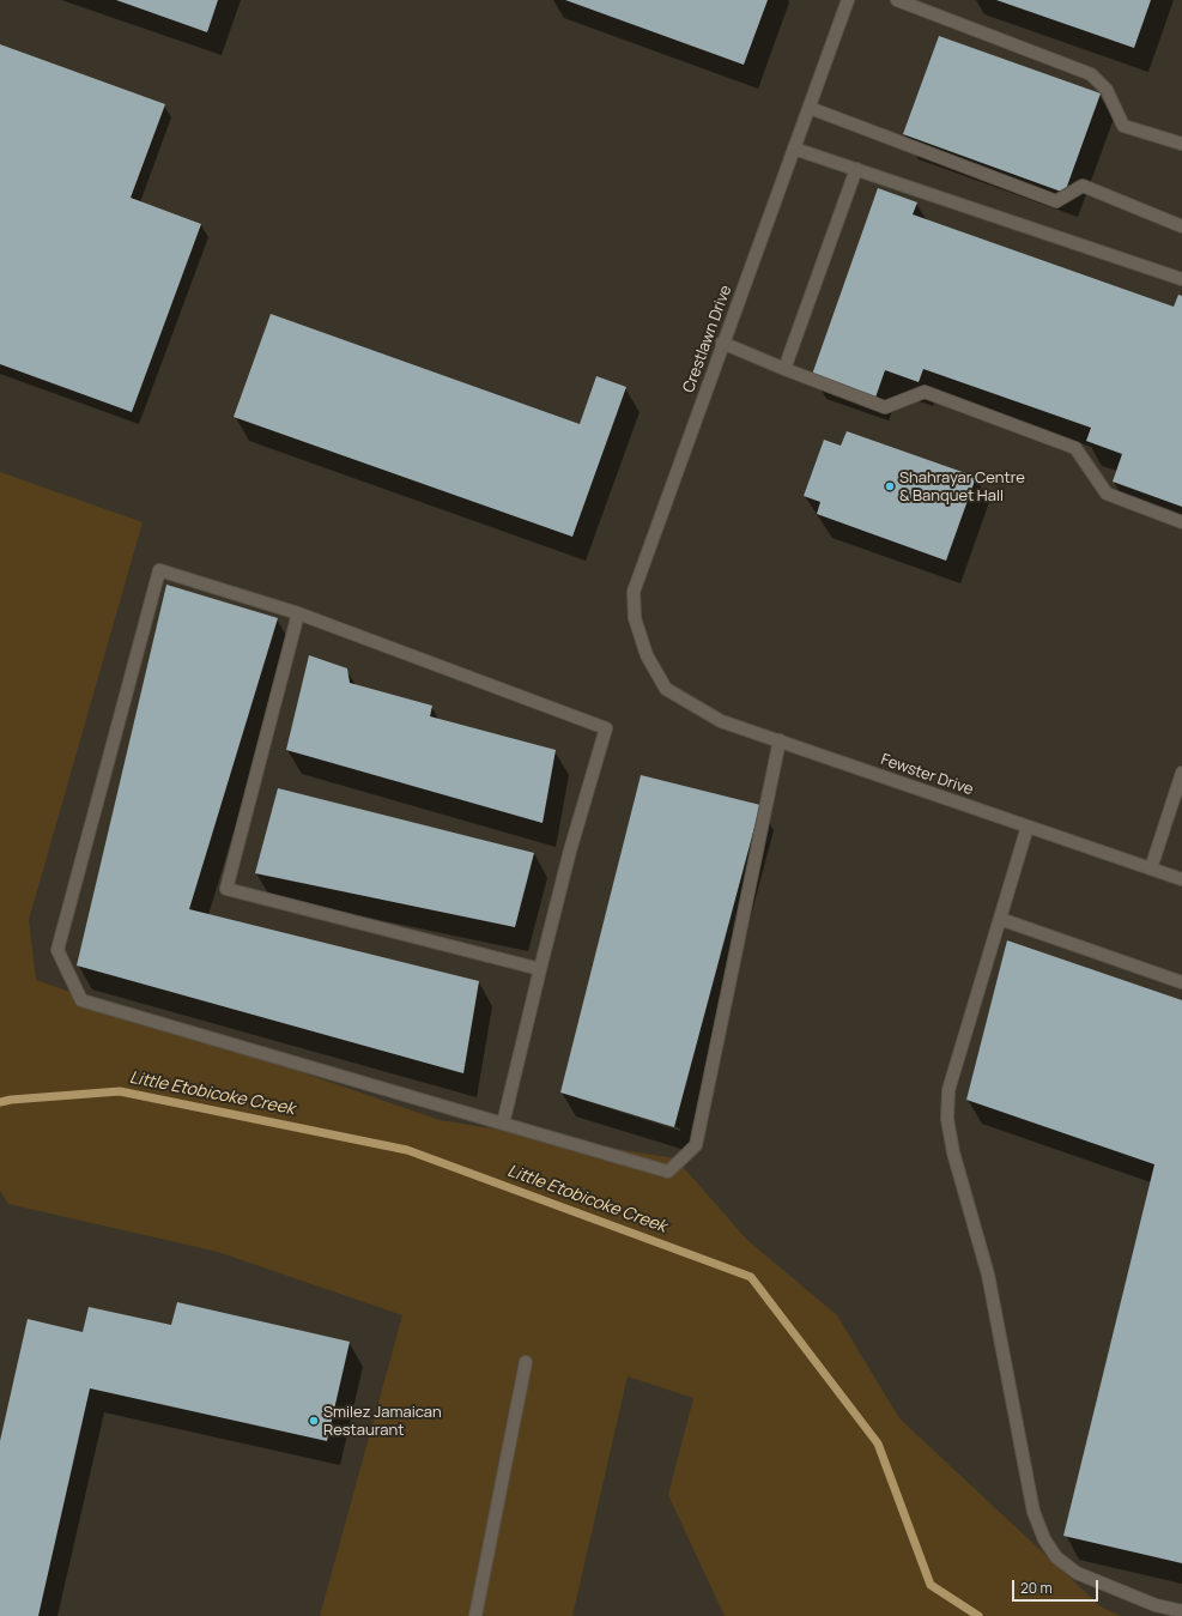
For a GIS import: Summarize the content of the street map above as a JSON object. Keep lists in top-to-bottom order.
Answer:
{
  "streets": {
    "street": ["Crestlawn Drive", "Fewster Drive"]
  },
  "crossings": [
    ["Crestlawn Drive", "Fewster Drive"]
  ],
  "water": ["Little Etobicoke Creek"],
  "places": ["Shahrayar Centre & Banquet Hall", "Smilez Jamaican Restaurant"],
  "scale_bar": "20 m"
}
